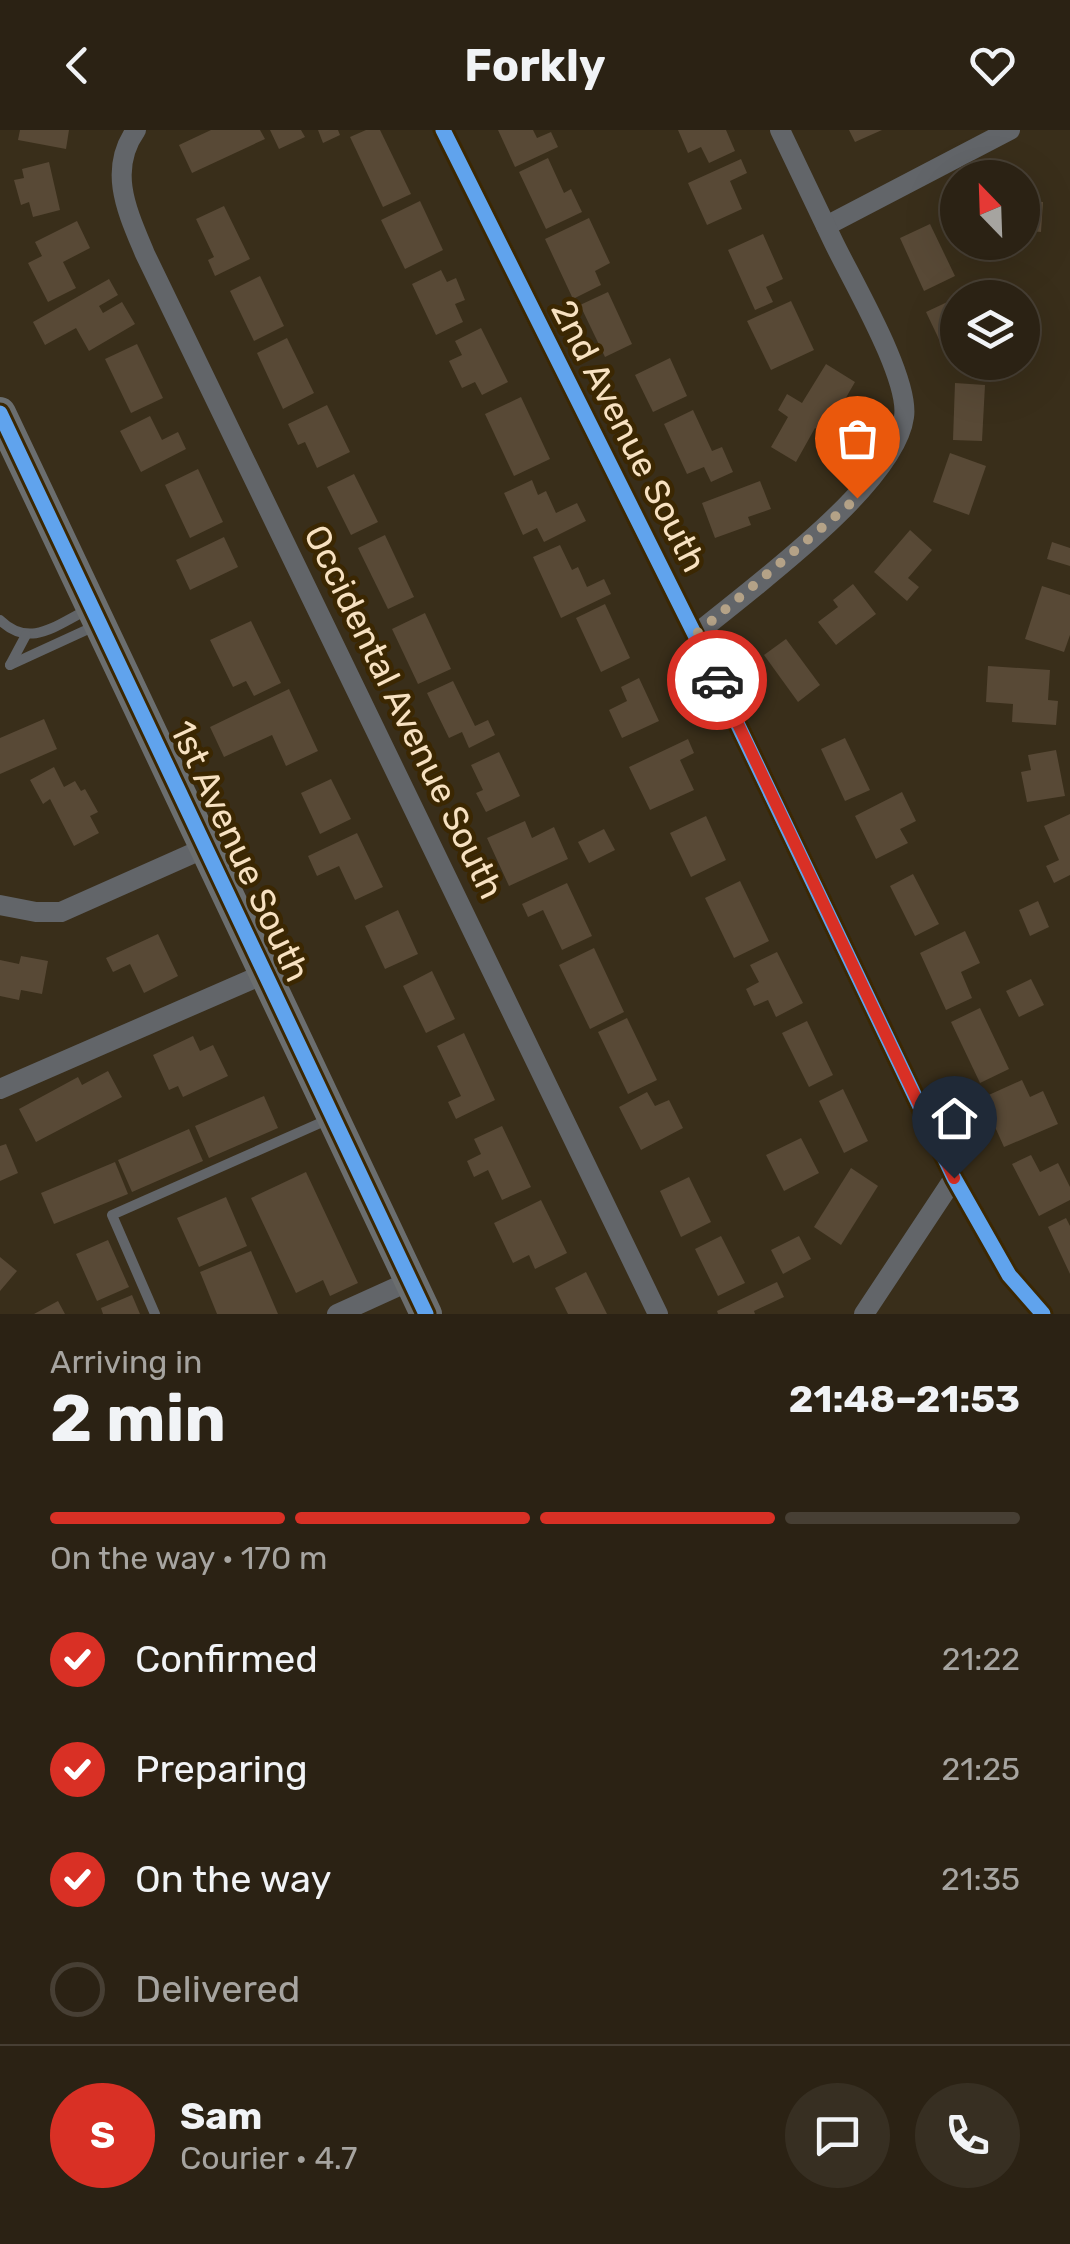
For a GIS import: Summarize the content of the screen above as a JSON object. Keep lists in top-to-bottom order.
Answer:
{
  "streets": {
    "main road": ["1st Avenue South"],
    "street": ["2nd Avenue South", "Occidental Avenue South"]
  },
  "north": "top left",
  "page": {
    "header": "Forkly",
    "heading": ["2 min", "Arriving in", "21:48–21:53"],
    "panel": ["Sam", "Courier · 4.7"],
    "bar": "On the way · 170 m",
    "list": [
      ["Confirmed", "21:22"],
      ["Preparing", "21:25"],
      ["On the way", "21:35"],
      "Delivered"
    ],
    "round": "S"
  }
}
